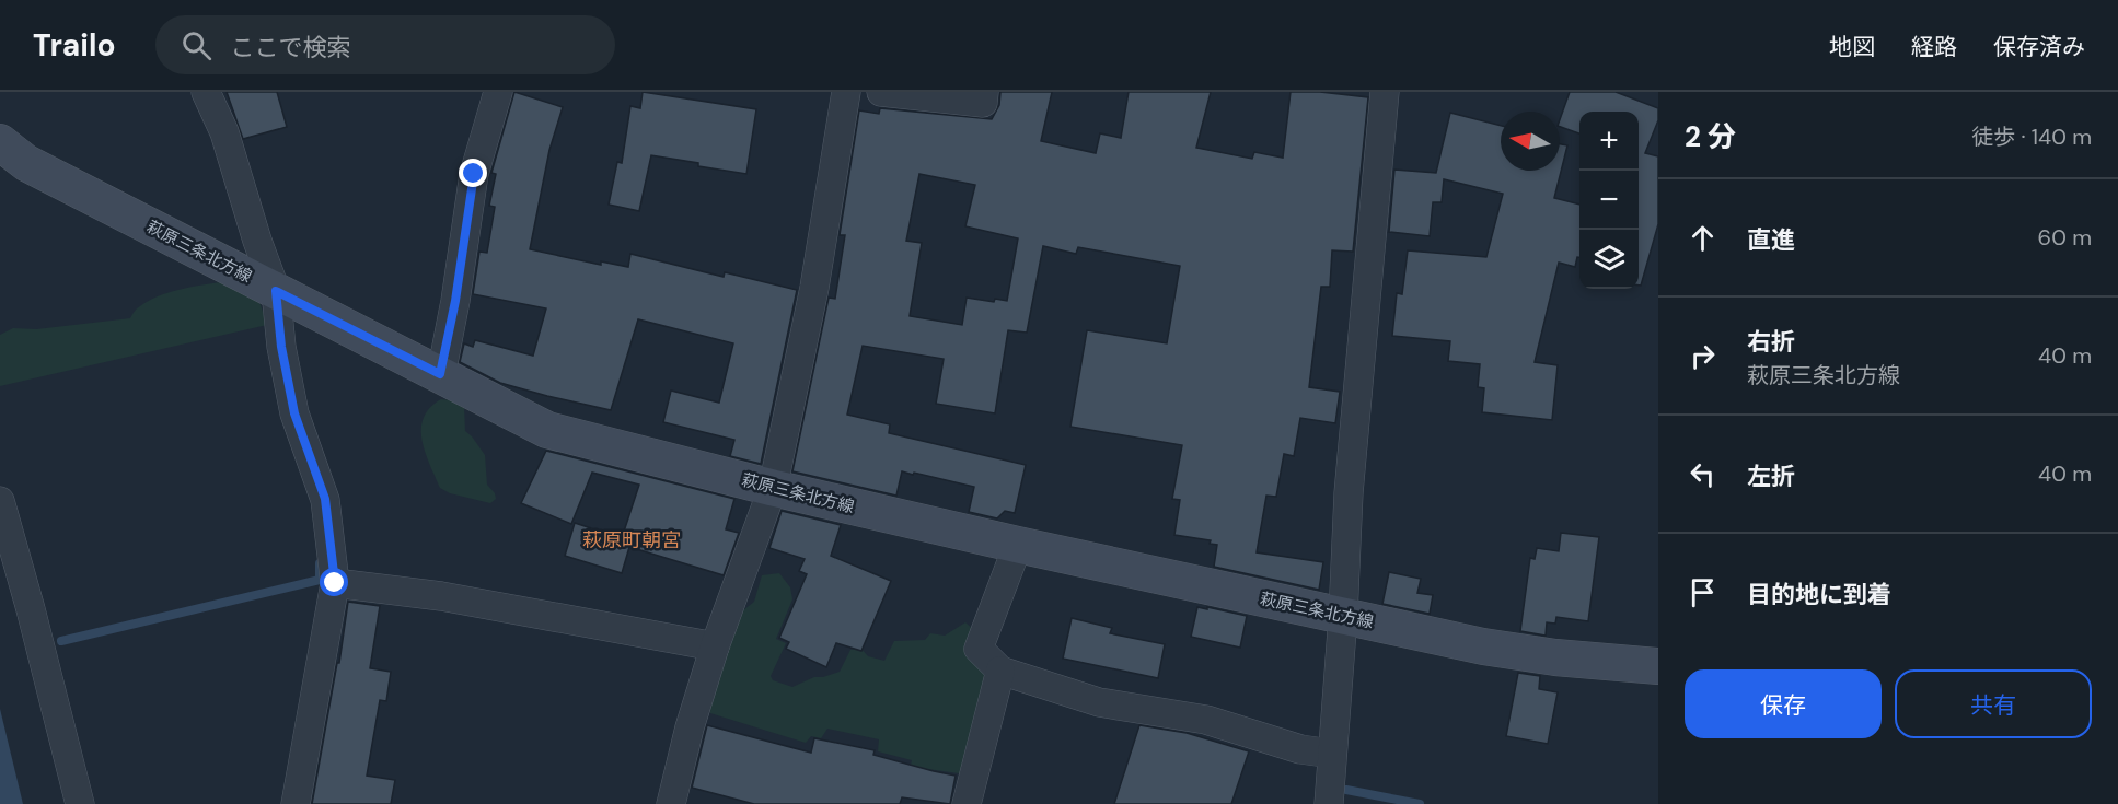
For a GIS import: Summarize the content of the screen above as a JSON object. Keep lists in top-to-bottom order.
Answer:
{
  "streets": {
    "main road": ["萩原三条北方線"]
  },
  "districts": ["萩原町朝宮"],
  "north": "left",
  "page": {
    "header": "Trailo",
    "search": "ここで検索",
    "nav": ["地図", "経路", "保存済み"],
    "heading": ["2 分", "徒歩 · 140 m"],
    "map_buttons": ["+", "−"],
    "list": [
      ["直進", "60 m"],
      ["右折", "萩原三条北方線", "40 m"],
      ["左折", "40 m"],
      "目的地に到着"
    ],
    "buttons": ["保存", "共有"]
  }
}
